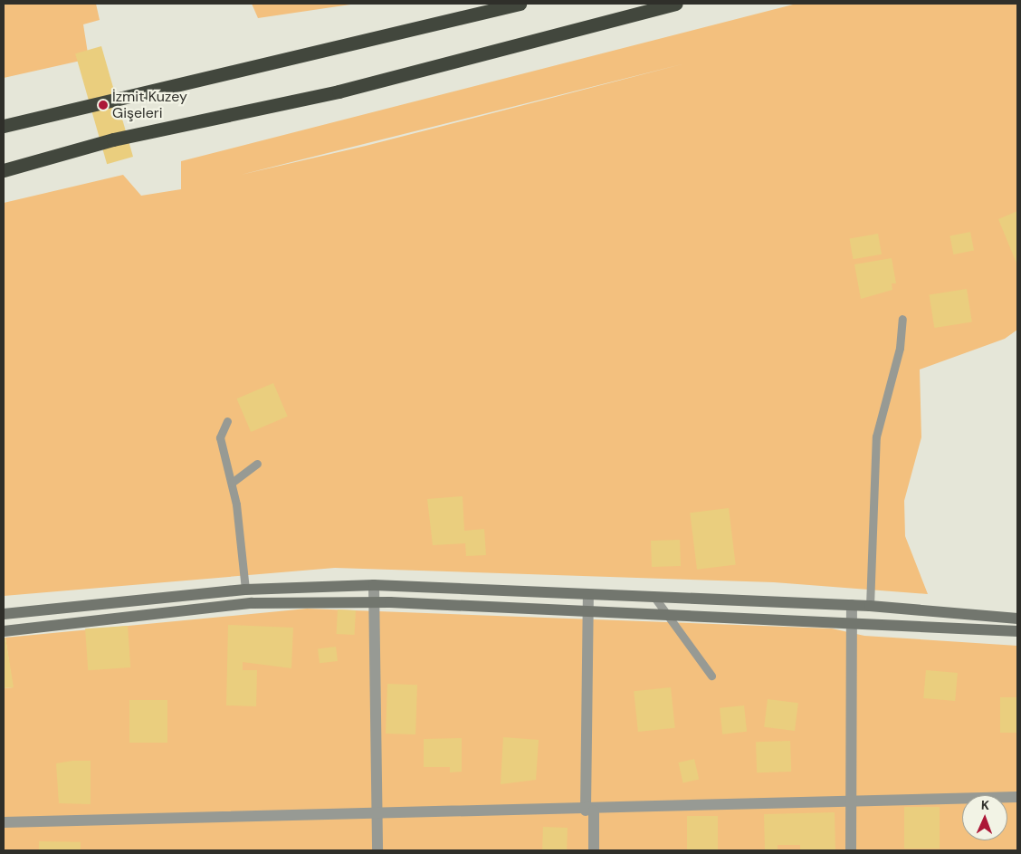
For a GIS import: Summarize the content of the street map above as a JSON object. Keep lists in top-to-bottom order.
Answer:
{
  "places": ["İzmit Kuzey Gişeleri"],
  "north": "top"
}
